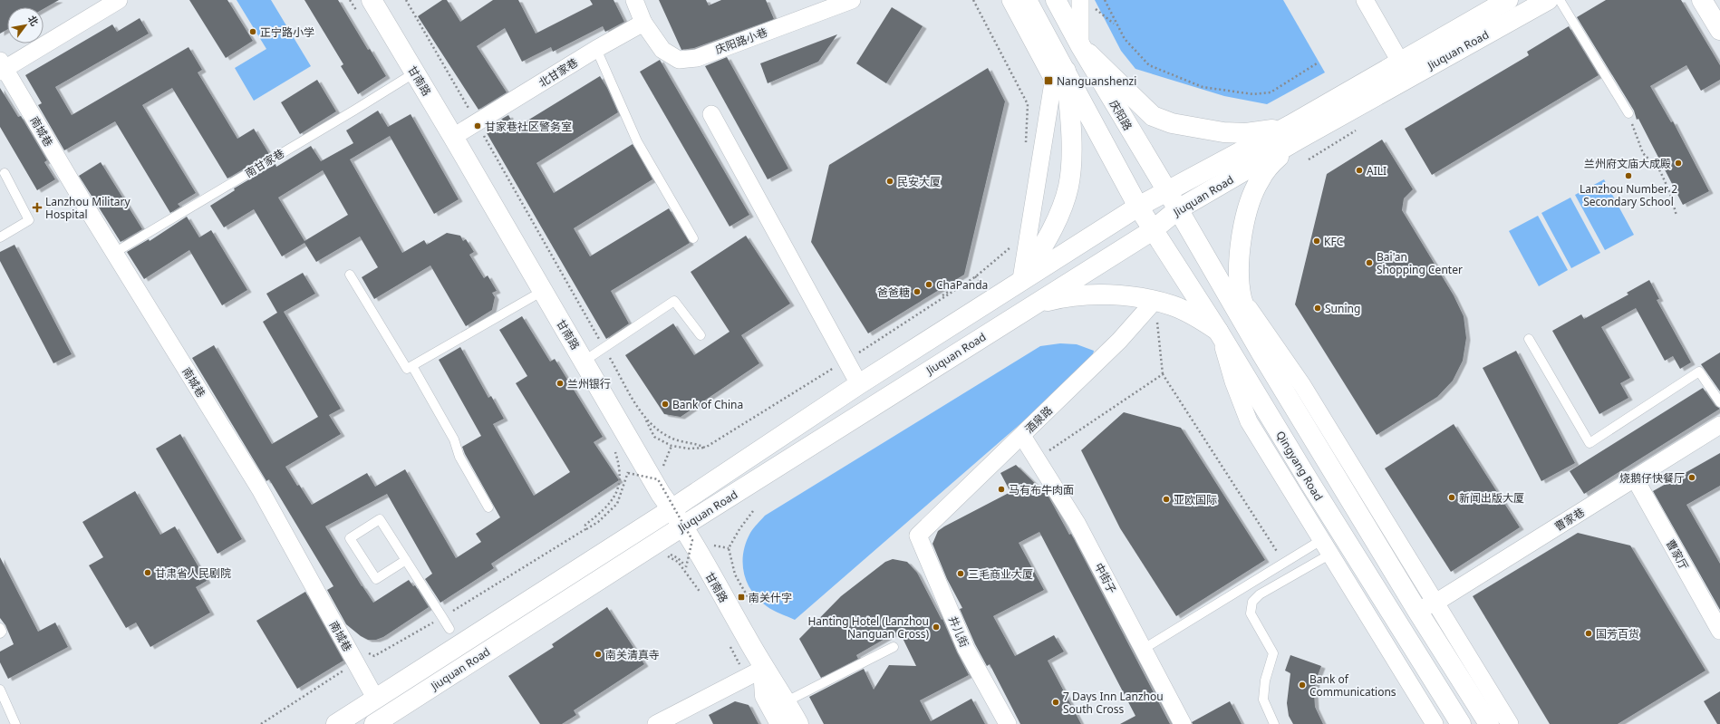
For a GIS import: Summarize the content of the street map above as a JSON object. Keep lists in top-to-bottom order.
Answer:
{
  "streets": {
    "main road": [
      "Jiuquan Road",
      "甘南路",
      "庆阳路",
      "Qingyang Road"
    ],
    "street": [
      "庆阳路小巷",
      "北甘家巷",
      "南城巷",
      "酒泉路",
      "曹家巷",
      "曹家厅",
      "中街子",
      "井儿街"
    ],
    "lane": ["南甘家巷"]
  },
  "crossings": [
    ["庆阳路小巷", "北甘家巷"],
    ["Jiuquan Road", "甘南路"],
    ["Jiuquan Road", "庆阳路"],
    ["Jiuquan Road", "南城巷"],
    ["Jiuquan Road", "Qingyang Road"],
    ["北甘家巷", "甘南路"],
    ["甘南路", "南甘家巷"],
    ["南城巷", "南甘家巷"],
    ["酒泉路", "中街子"],
    ["酒泉路", "井儿街"],
    ["曹家巷", "曹家厅"]
  ],
  "places": {
    "other": [
      "正宁路小学",
      "甘家巷社区警务室",
      "兰州府文庙大成殿",
      "AILI",
      "Lanzhou Number 2 Secondary School",
      "民安大厦",
      "KFC",
      "Bai'an Shopping Center",
      "ChaPanda",
      "爸爸糖",
      "Suning",
      "兰州银行",
      "Bank of China",
      "烧鹅仔快餐厅",
      "马有布牛肉面",
      "新闻出版大厦",
      "亚欧国际",
      "甘肃省人民剧院",
      "三毛商业大厦",
      "Hanting Hotel (Lanzhou Nanguan Cross)",
      "国芳百货",
      "南关清真寺",
      "Bank of Communications",
      "7 Days Inn Lanzhou South Cross"
    ],
    "transit": ["Nanguanshenzi", "南关什字"],
    "health": ["Lanzhou Military Hospital"]
  },
  "north": "top right"
}
